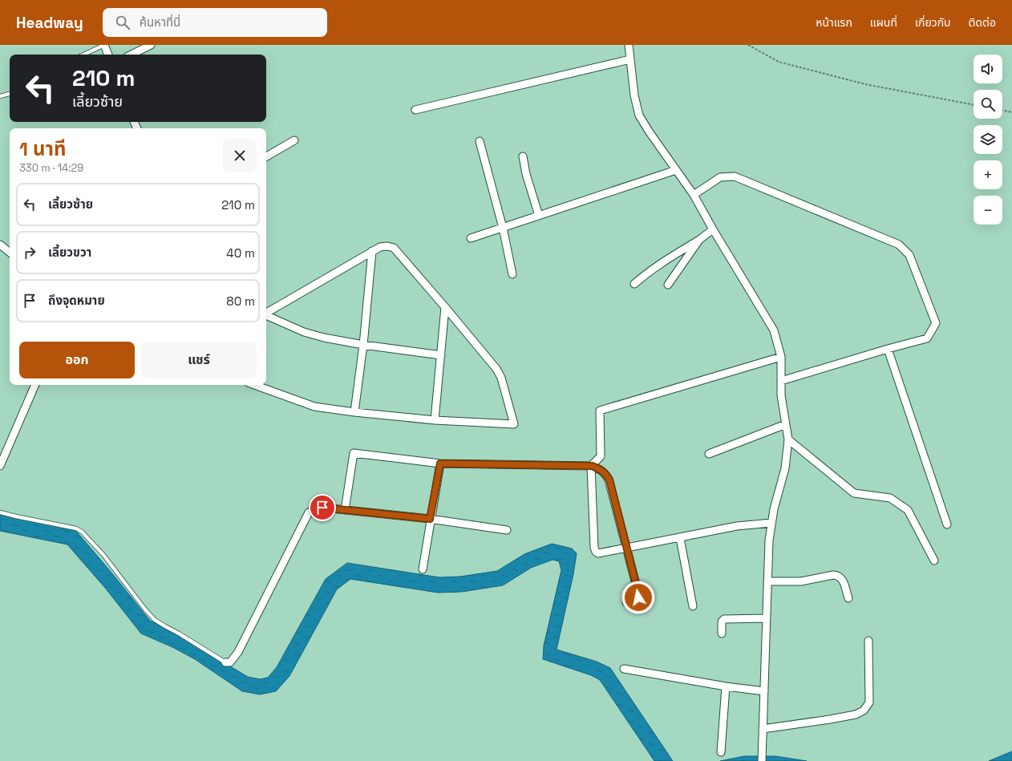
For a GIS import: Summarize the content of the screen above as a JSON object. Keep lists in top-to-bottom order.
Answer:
{
  "page": {
    "header": "Headway",
    "search": "ค้นหาที่นี่",
    "nav": [
      "หน้าแรก",
      "แผนที่",
      "เกี่ยวกับ",
      "ติดต่อ"
    ],
    "map_buttons": ["+", "−"],
    "turn": ["210 m", "เลี้ยวซ้าย"],
    "heading": ["1 นาที", "330 m · 14:29"],
    "list": [
      {
        "name": "เลี้ยวซ้าย",
        "value": "210 m"
      },
      {
        "name": "เลี้ยวขวา",
        "value": "40 m"
      },
      {
        "name": "ถึงจุดหมาย",
        "value": "80 m"
      }
    ],
    "buttons": ["ออก", "แชร์"]
  }
}
